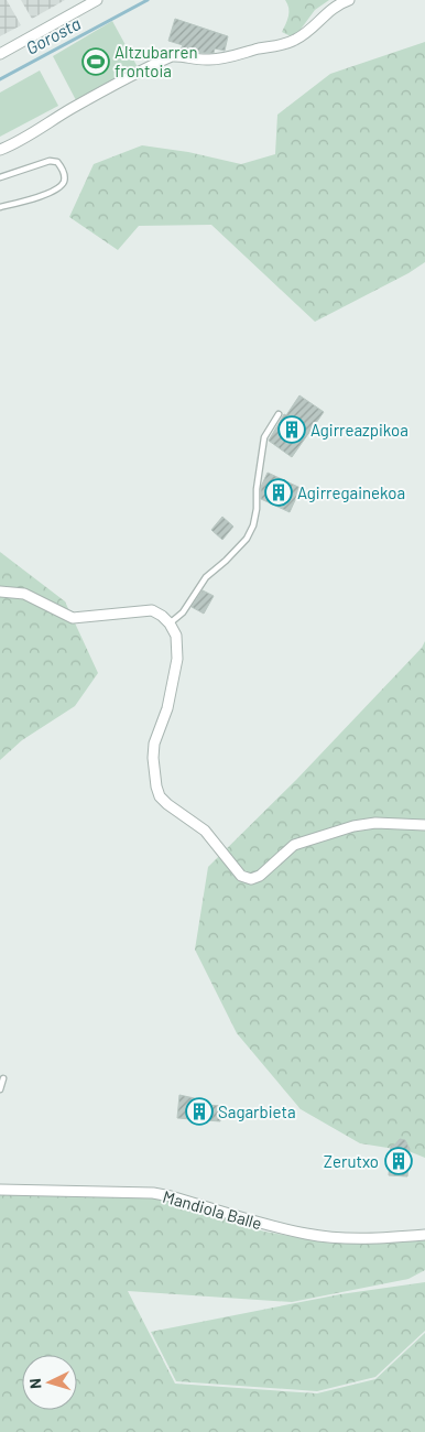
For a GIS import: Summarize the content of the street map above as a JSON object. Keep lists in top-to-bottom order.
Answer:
{
  "streets": {
    "street": ["Mandiola Balle"]
  },
  "water": ["Gorosta"],
  "places": {
    "sports": ["Altzubarren frontoia"],
    "building": [
      "Agirreazpikoa",
      "Agirregainekoa",
      "Sagarbieta",
      "Zerutxo"
    ]
  },
  "north": "left"
}
